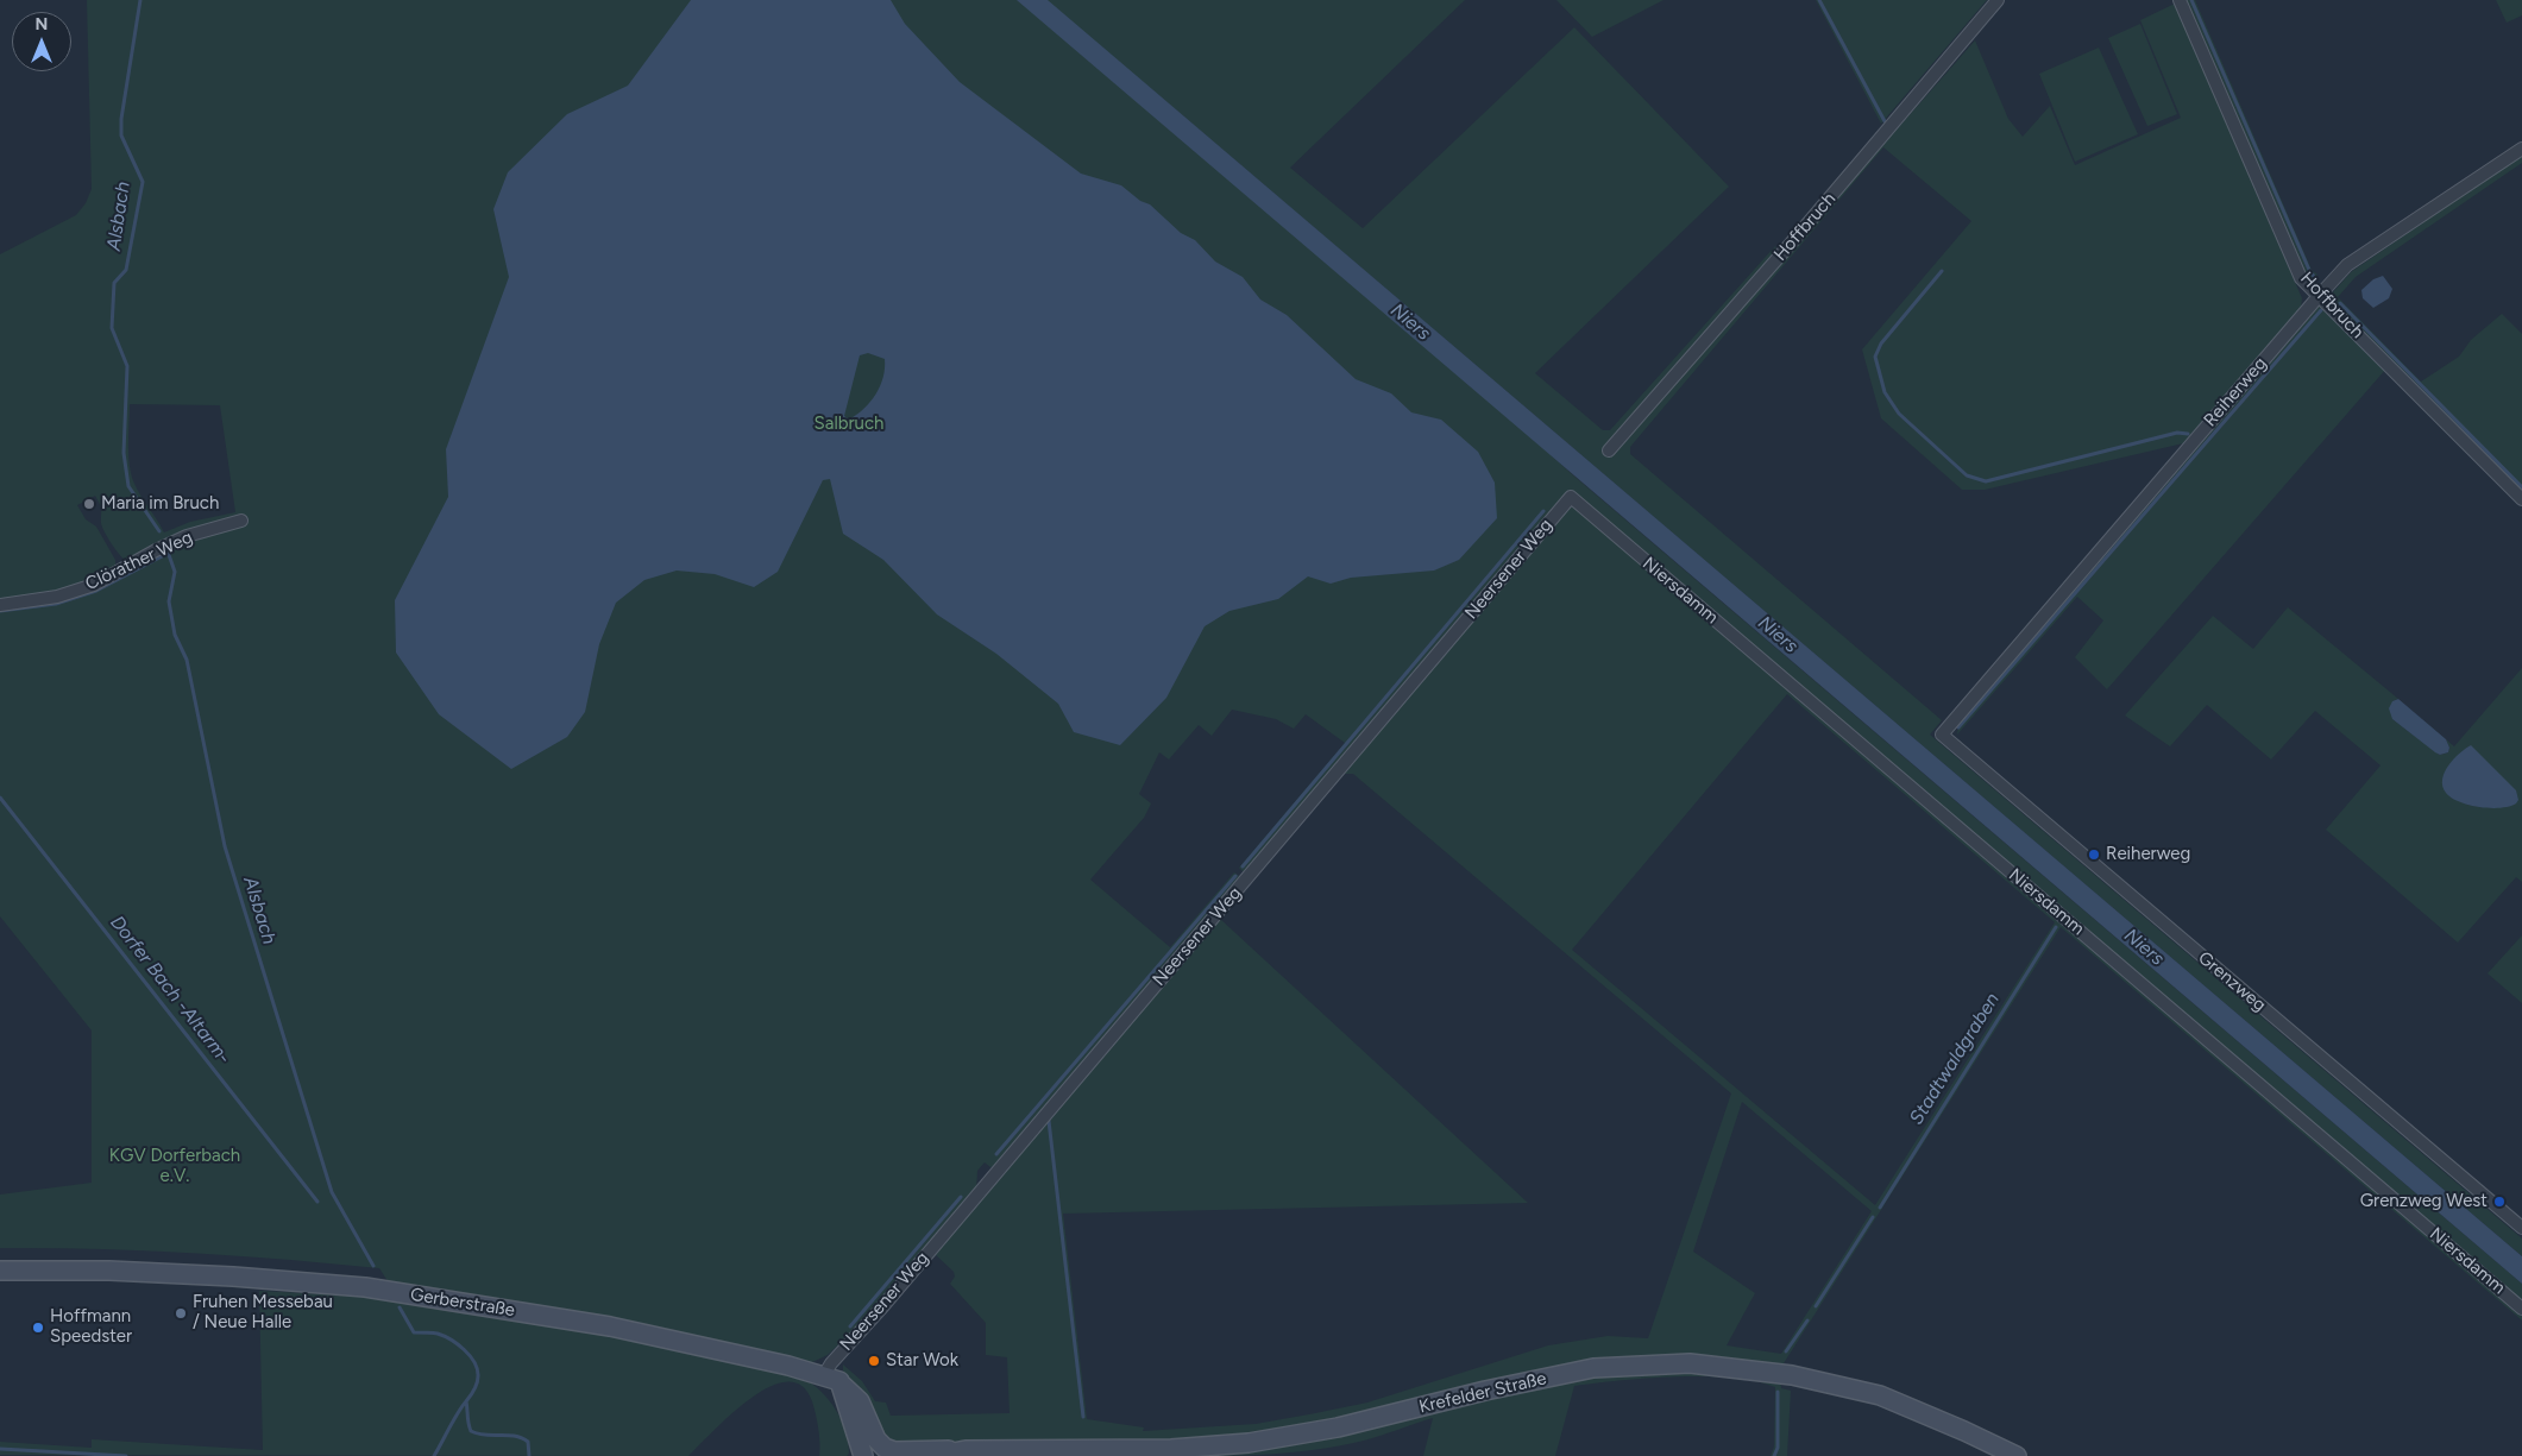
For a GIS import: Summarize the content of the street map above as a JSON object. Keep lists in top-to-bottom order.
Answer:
{
  "streets": {
    "main road": ["Gerberstraße", "Krefelder Straße"],
    "street": [
      "Hoffbruch",
      "Reiherweg",
      "Clörather Weg",
      "Neersener Weg",
      "Niersdamm",
      "Grenzweg"
    ]
  },
  "crossings": [
    ["Hoffbruch", "Reiherweg"],
    ["Reiherweg", "Grenzweg"],
    ["Neersener Weg", "Niersdamm"],
    ["Neersener Weg", "Gerberstraße"]
  ],
  "water": [
    "Alsbach",
    "Niers",
    "Dorfer Bach -Altarm-",
    "Stadtwaldgraben"
  ],
  "parks": ["Salbruch", "KGV Dorferbach e.V."],
  "places": [
    "Maria im Bruch",
    "Reiherweg",
    "Grenzweg West",
    "Fruhen Messebau / Neue Halle",
    "Hoffmann Speedster",
    "Star Wok"
  ],
  "north": "top"
}
